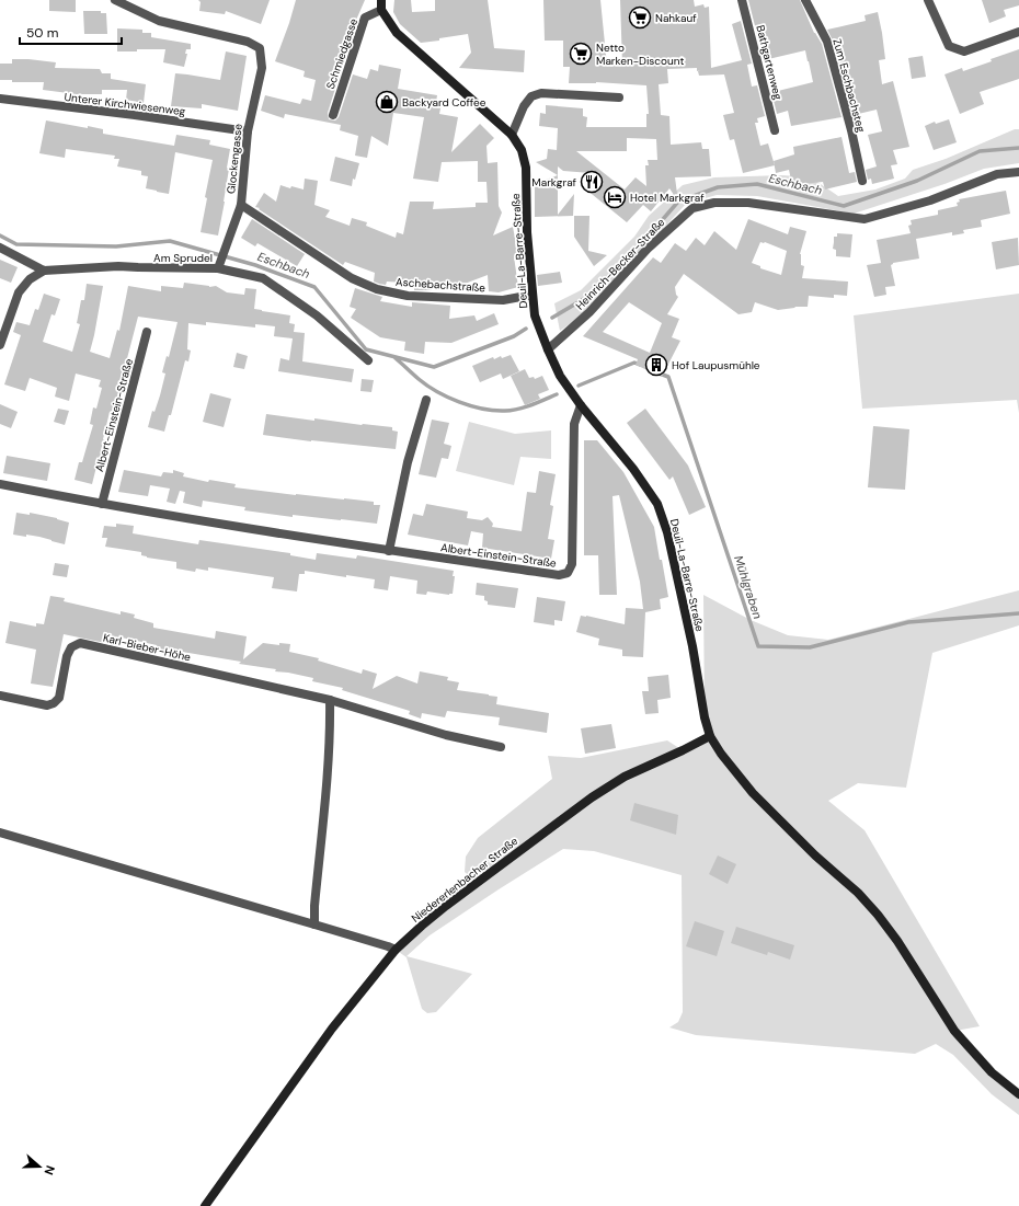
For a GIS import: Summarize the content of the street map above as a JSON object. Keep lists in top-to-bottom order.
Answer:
{
  "streets": {
    "street": [
      "Schmiedgasse",
      "Bathgartenweg",
      "Zum Eschbachsteg",
      "Unterer Kirchwiesenweg",
      "Glockengasse",
      "Deuil-La-Barre-Straße",
      "Am Sprudel",
      "Heinrich-Becker-Straße",
      "Aschebachstraße",
      "Albert-Einstein-Straße",
      "Karl-Bieber-Höhe",
      "Niedererlenbacher Straße"
    ]
  },
  "crossings": [
    ["Schmiedgasse", "Deuil-La-Barre-Straße"],
    ["Unterer Kirchwiesenweg", "Glockengasse"],
    ["Glockengasse", "Am Sprudel"],
    ["Glockengasse", "Aschebachstraße"],
    ["Deuil-La-Barre-Straße", "Heinrich-Becker-Straße"],
    ["Deuil-La-Barre-Straße", "Aschebachstraße"],
    ["Deuil-La-Barre-Straße", "Albert-Einstein-Straße"],
    ["Deuil-La-Barre-Straße", "Niedererlenbacher Straße"]
  ],
  "water": ["Eschbach", "Mühlgraben"],
  "places": {
    "supermarket": ["Nahkauf", "Netto Marken-Discount"],
    "shop": ["Backyard Coffee"],
    "restaurant": ["Markgraf"],
    "hotel": ["Hotel Markgraf"],
    "building": ["Hof Laupusmühle"]
  },
  "scale_bar": "50 m",
  "north": "right"
}
